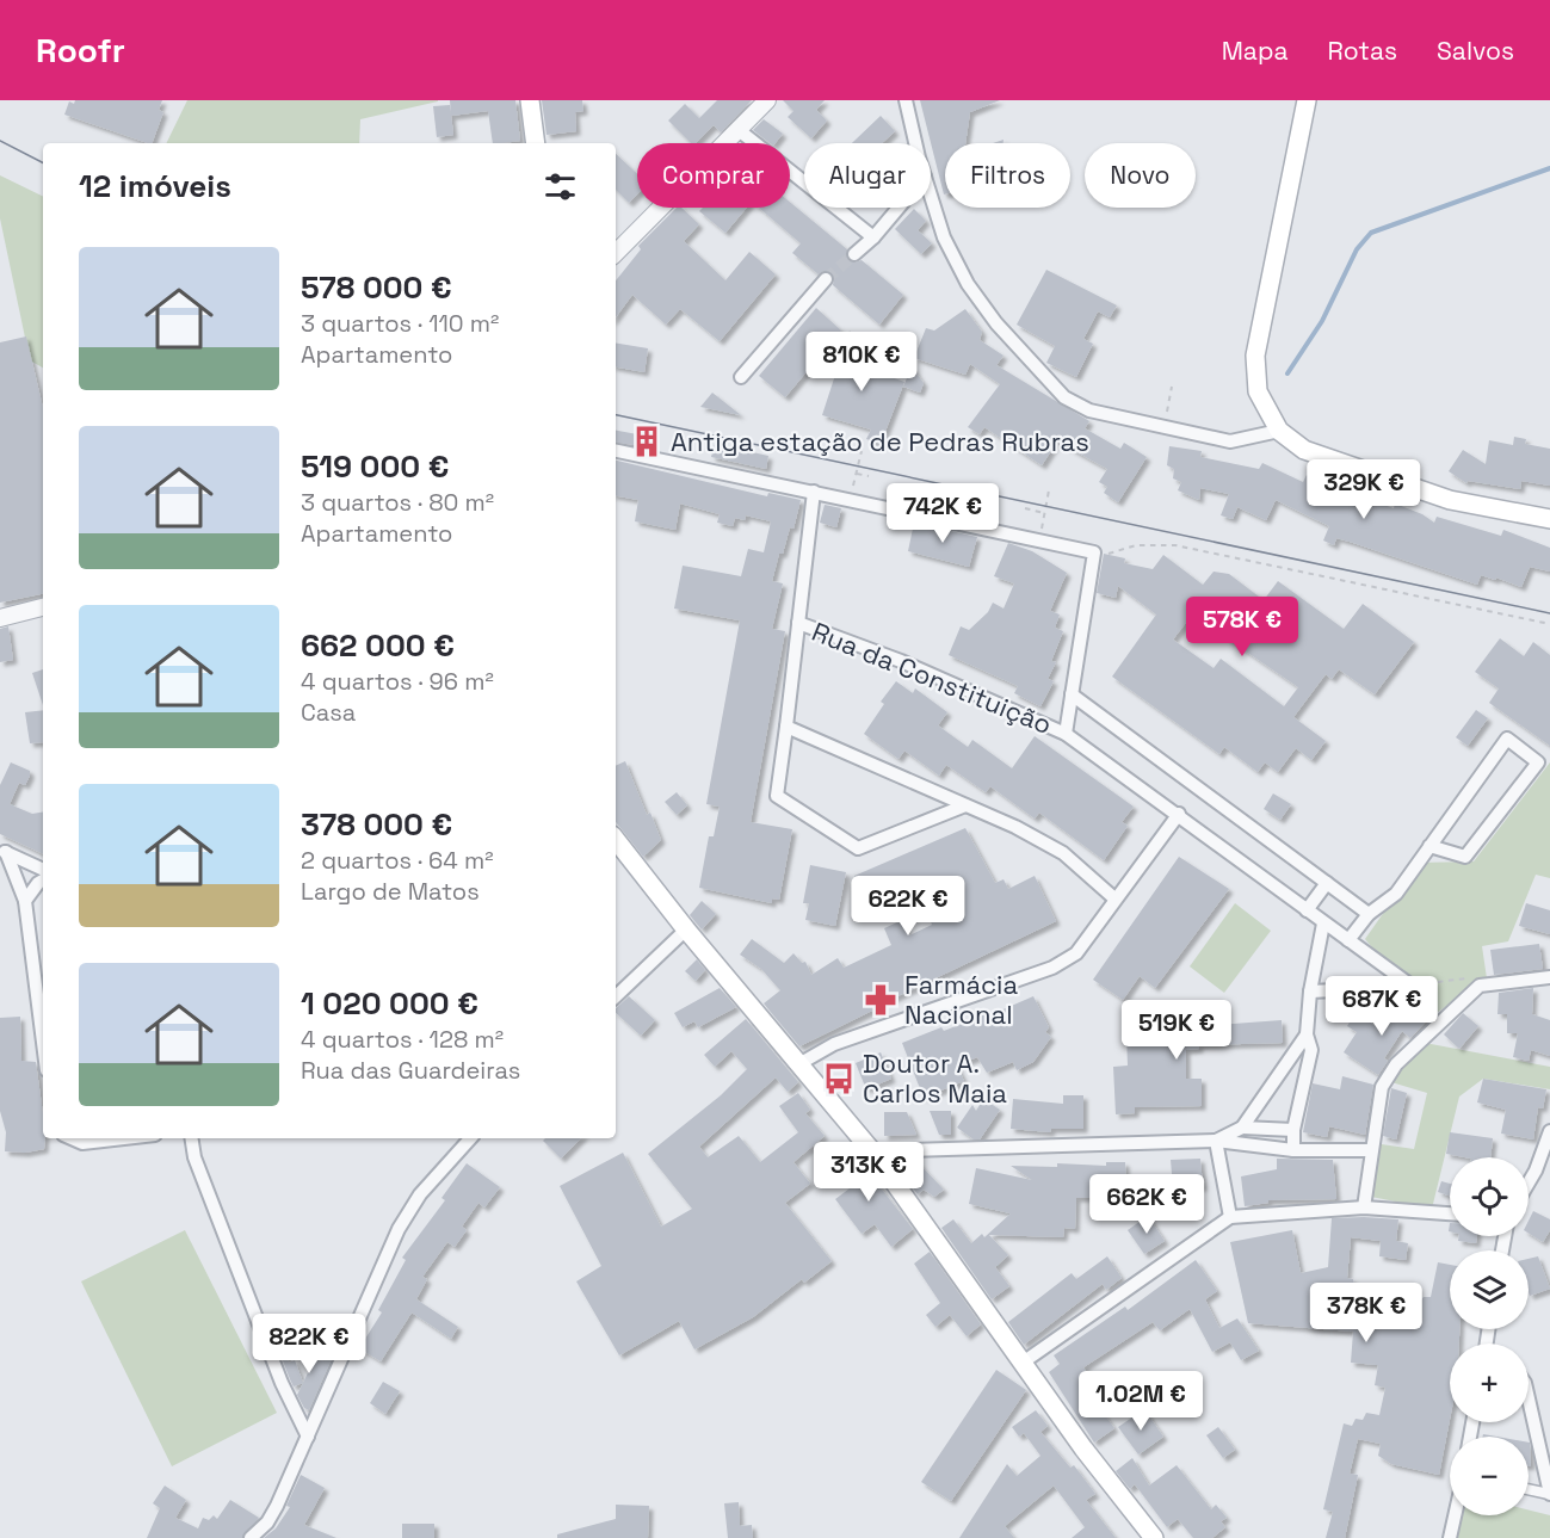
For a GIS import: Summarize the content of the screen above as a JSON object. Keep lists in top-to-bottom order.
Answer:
{
  "streets": {
    "street": ["Rua da Constituição"]
  },
  "places": {
    "building": ["Antiga estação de Pedras Rubras"],
    "pharmacy": ["Farmácia Nacional"],
    "bus stop": ["Doutor A. Carlos Maia"]
  },
  "page": {
    "header": "Roofr",
    "nav": ["Mapa", "Rotas", "Salvos"],
    "chip": [
      "Comprar",
      "Alugar",
      "Filtros",
      "Novo"
    ],
    "heading": "12 imóveis",
    "list": [
      {
        "name": "578 000 €",
        "note": "3 quartos · 110 m² · Apartamento"
      },
      {
        "name": "519 000 €",
        "note": "3 quartos · 80 m² · Apartamento"
      },
      {
        "name": "662 000 €",
        "note": "4 quartos · 96 m² · Casa"
      },
      {
        "name": "378 000 €",
        "note": "2 quartos · 64 m² · Largo de Matos"
      },
      {
        "name": "1 020 000 €",
        "note": "4 quartos · 128 m² · Rua das Guardeiras"
      }
    ],
    "price": [
      "810K €",
      "329K €",
      "742K €",
      "578K €",
      "622K €",
      "687K €",
      "519K €",
      "313K €",
      "662K €",
      "378K €",
      "822K €",
      "1.02M €"
    ],
    "map_buttons": ["+", "−"]
  }
}
